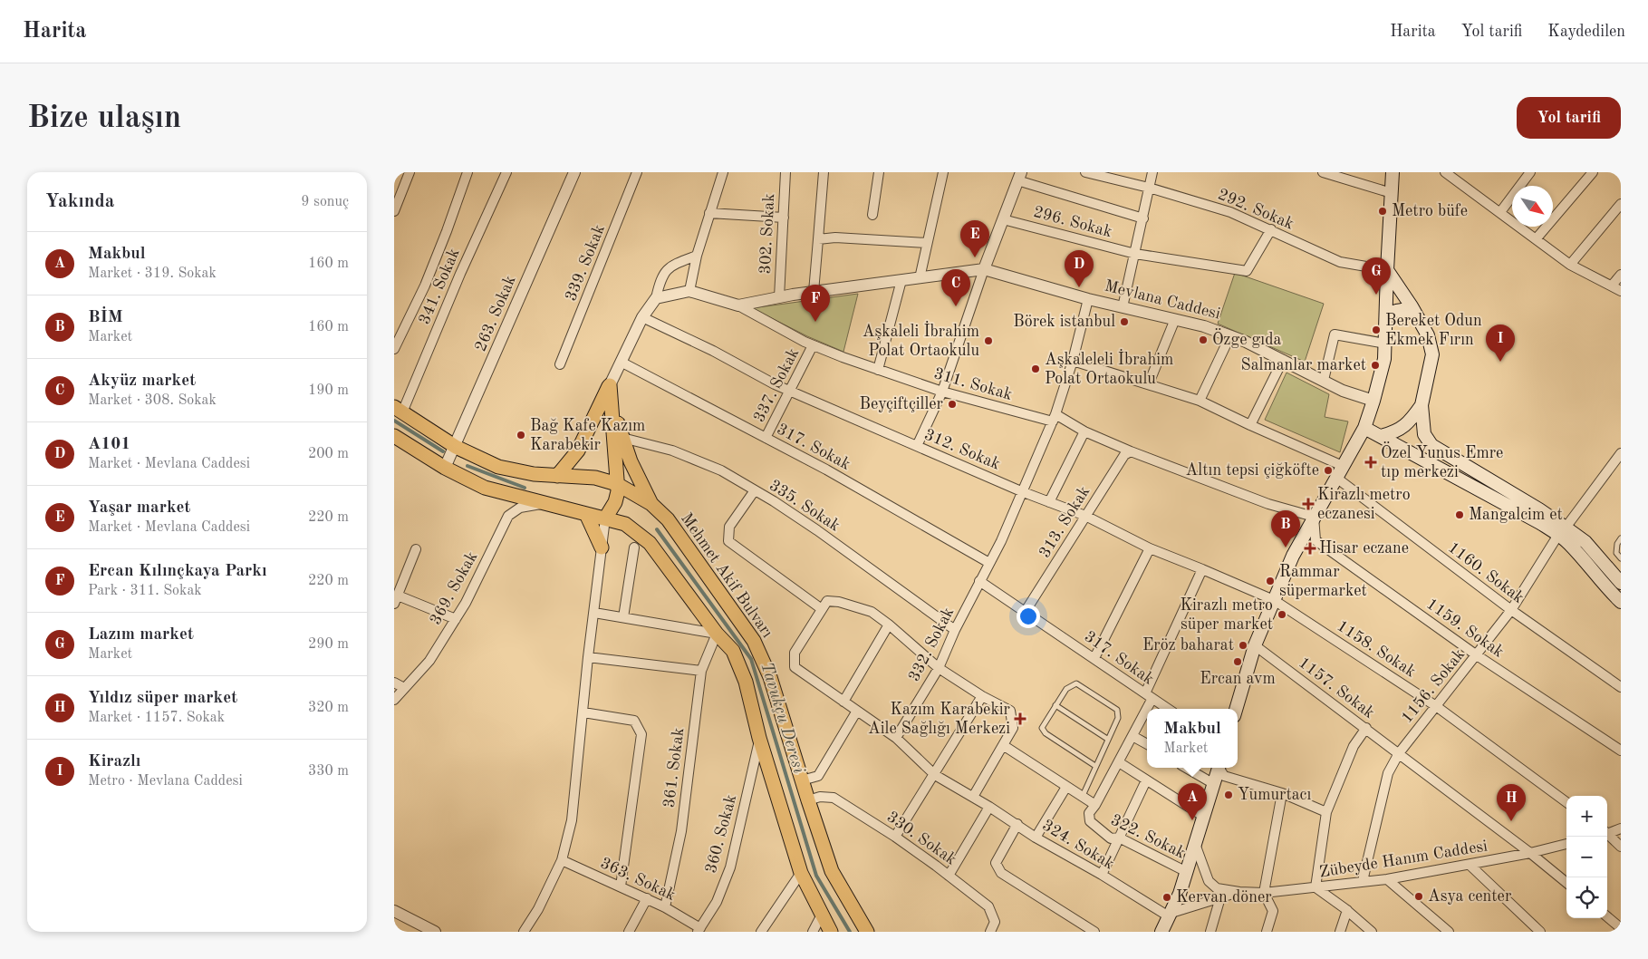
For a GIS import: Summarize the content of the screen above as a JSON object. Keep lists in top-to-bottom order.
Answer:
{
  "streets": {
    "main road": ["Mehmet Akif Bulvarı"],
    "street": [
      "292. Sokak",
      "296. Sokak",
      "302. Sokak",
      "339. Sokak",
      "341. Sokak",
      "Mevlana Caddesi",
      "263. Sokak",
      "311. Sokak",
      "337. Sokak",
      "317. Sokak",
      "312. Sokak",
      "335. Sokak",
      "313. Sokak",
      "1160. Sokak",
      "369. Sokak",
      "1159. Sokak",
      "332. Sokak",
      "1158. Sokak",
      "1156. Sokak",
      "1157. Sokak",
      "361. Sokak",
      "360. Sokak",
      "322. Sokak",
      "330. Sokak",
      "324. Sokak",
      "Zübeyde Hanım Caddesi",
      "363. Sokak"
    ]
  },
  "crossings": [
    ["292. Sokak", "296. Sokak"],
    ["302. Sokak", "Mevlana Caddesi"],
    ["341. Sokak", "Mehmet Akif Bulvarı"],
    ["Mevlana Caddesi", "311. Sokak"],
    ["Mevlana Caddesi", "332. Sokak"],
    ["263. Sokak", "Mehmet Akif Bulvarı"],
    ["311. Sokak", "337. Sokak"],
    ["311. Sokak", "313. Sokak"],
    ["311. Sokak", "1159. Sokak"],
    ["311. Sokak", "332. Sokak"],
    ["337. Sokak", "317. Sokak"],
    ["337. Sokak", "312. Sokak"],
    ["317. Sokak", "313. Sokak"],
    ["317. Sokak", "332. Sokak"],
    ["317. Sokak", "322. Sokak"],
    ["312. Sokak", "313. Sokak"],
    ["312. Sokak", "332. Sokak"],
    ["312. Sokak", "1158. Sokak"],
    ["312. Sokak", "322. Sokak"],
    ["335. Sokak", "332. Sokak"],
    ["1160. Sokak", "1156. Sokak"],
    ["Mehmet Akif Bulvarı", "330. Sokak"],
    ["1159. Sokak", "1156. Sokak"],
    ["332. Sokak", "324. Sokak"],
    ["1158. Sokak", "1156. Sokak"],
    ["1156. Sokak", "1157. Sokak"],
    ["1156. Sokak", "Zübeyde Hanım Caddesi"],
    ["1157. Sokak", "Zübeyde Hanım Caddesi"],
    ["361. Sokak", "363. Sokak"],
    ["360. Sokak", "363. Sokak"],
    ["324. Sokak", "Zübeyde Hanım Caddesi"]
  ],
  "water": ["Tavukçu Deresi"],
  "places": {
    "other": [
      "Metro büfe",
      "Börek istanbul",
      "Bereket Odun Ekmek Fırın",
      "Özge gıda",
      "Aşkaleli İbrahim Polat Ortaokulu",
      "Salmanlar market",
      "Aşkaleleli İbrahim Polat Ortaokulu",
      "Beyçiftçiller",
      "Bağ Kafe Kazım Karabekir",
      "Altın tepsi çiğköfte",
      "Mangalcim et",
      "Rammar süpermarket",
      "Kirazlı metro süper market",
      "Eröz baharat",
      "Ercan avm",
      "Yumurtacı",
      "Asya center",
      "Kervan döner"
    ],
    "health": [
      "Özel Yunus Emre tıp merkezi",
      "Kirazlı metro eczanesi",
      "Hisar eczane",
      "Kazım Karabekir Aile Sağlığı Merkezi"
    ]
  },
  "north": "bottom right",
  "page": {
    "header": "Harita",
    "nav": ["Harita", "Yol tarifi", "Kaydedilen"],
    "buttons": "Yol tarifi",
    "title": "Bize ulaşın",
    "heading": ["Yakında", "9 sonuç"],
    "pins": [
      "E",
      "D",
      "G",
      "C",
      "F",
      "I",
      "B",
      "A",
      "H"
    ],
    "list": [
      {
        "mark": "A",
        "name": "Makbul",
        "note": "Market · 319. Sokak",
        "value": "160 m"
      },
      {
        "mark": "B",
        "name": "BİM",
        "note": "Market",
        "value": "160 m"
      },
      {
        "mark": "C",
        "name": "Akyüz market",
        "note": "Market · 308. Sokak",
        "value": "190 m"
      },
      {
        "mark": "D",
        "name": "A101",
        "note": "Market · Mevlana Caddesi",
        "value": "200 m"
      },
      {
        "mark": "E",
        "name": "Yaşar market",
        "note": "Market · Mevlana Caddesi",
        "value": "220 m"
      },
      {
        "mark": "F",
        "name": "Ercan Kılınçkaya Parkı",
        "note": "Park · 311. Sokak",
        "value": "220 m"
      },
      {
        "mark": "G",
        "name": "Lazım market",
        "note": "Market",
        "value": "290 m"
      },
      {
        "mark": "H",
        "name": "Yıldız süper market",
        "note": "Market · 1157. Sokak",
        "value": "320 m"
      },
      {
        "mark": "I",
        "name": "Kirazlı",
        "note": "Metro · Mevlana Caddesi",
        "value": "330 m"
      }
    ],
    "popup": ["Makbul", "Market"],
    "map_buttons": ["+", "−"]
  }
}
